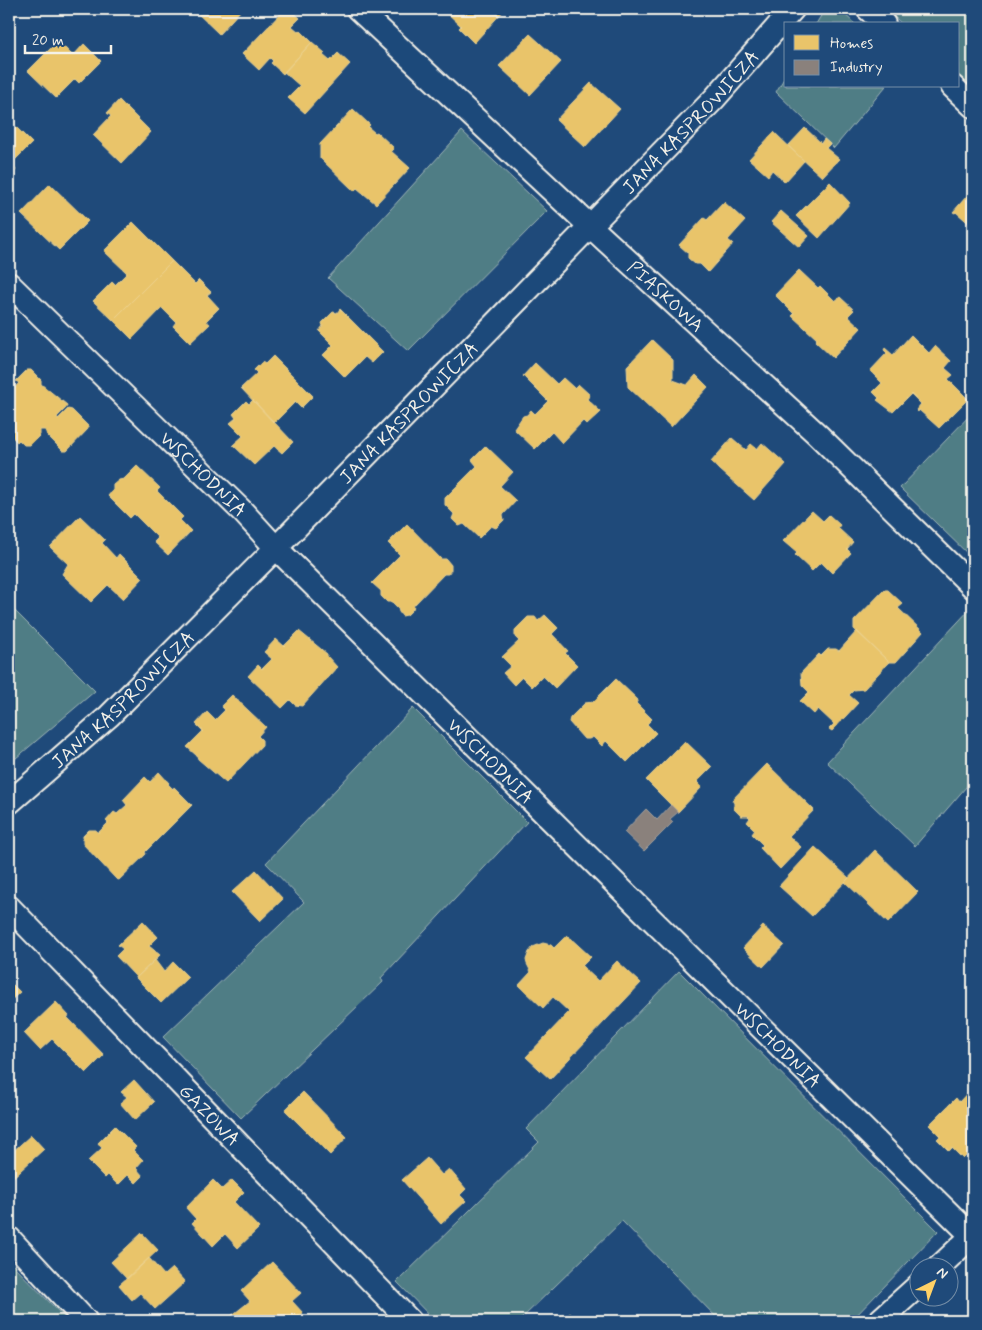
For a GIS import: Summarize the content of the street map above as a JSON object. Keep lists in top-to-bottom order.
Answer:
{
  "streets": {
    "street": [
      "JANA KASPROWICZA",
      "PIASKOWA",
      "WSCHODNIA",
      "GAZOWA"
    ]
  },
  "crossings": [
    ["JANA KASPROWICZA", "PIASKOWA"],
    ["JANA KASPROWICZA", "WSCHODNIA"]
  ],
  "legend": ["Homes", "Industry"],
  "scale_bar": "20 m",
  "north": "top right"
}
